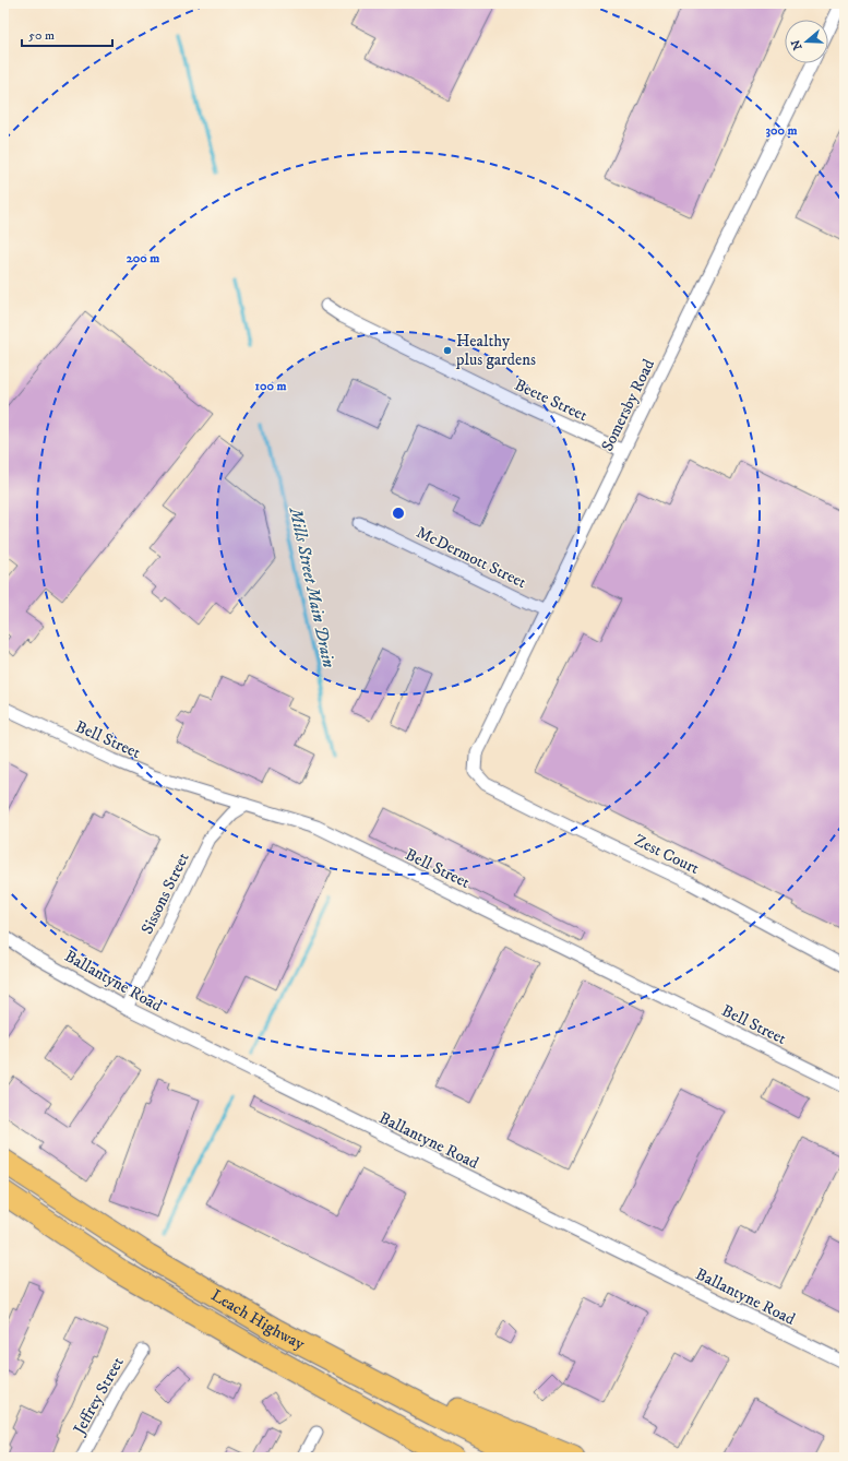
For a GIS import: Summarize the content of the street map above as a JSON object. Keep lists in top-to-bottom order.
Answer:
{
  "streets": {
    "highway": ["Leach Highway"],
    "street": [
      "Beete Street",
      "Somersby Road",
      "McDermott Street",
      "Bell Street",
      "Zest Court",
      "Sissons Street",
      "Ballantyne Road",
      "Jeffrey Street"
    ]
  },
  "crossings": [
    ["Beete Street", "Somersby Road"],
    ["Somersby Road", "McDermott Street"],
    ["Somersby Road", "Zest Court"],
    ["Bell Street", "Sissons Street"],
    ["Sissons Street", "Ballantyne Road"]
  ],
  "water": ["Mills Street Main Drain"],
  "places": ["Healthy plus gardens"],
  "scale_bar": "50 m",
  "north": "left",
  "rings": ["300 m", "200 m", "100 m"]
}
